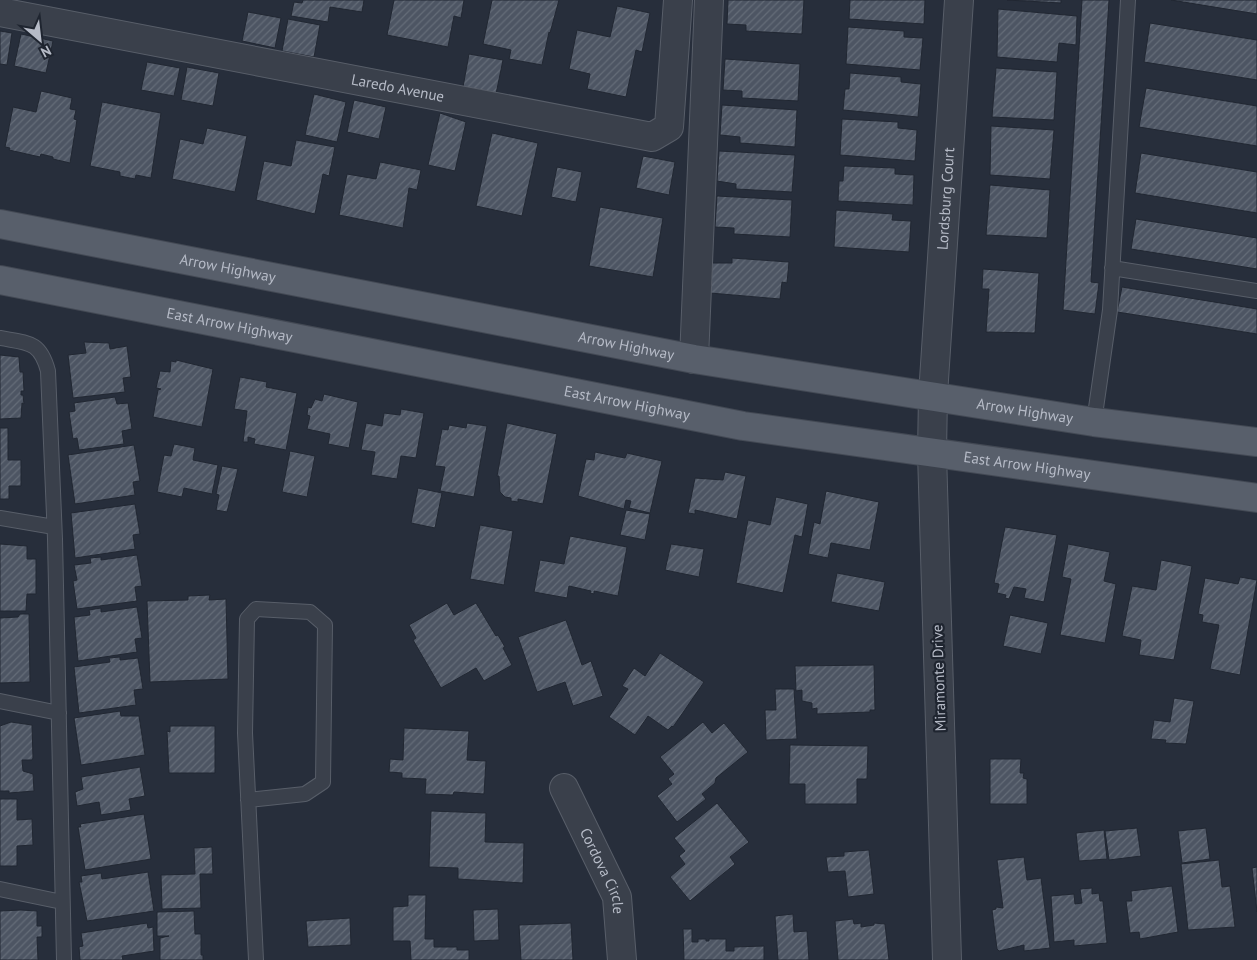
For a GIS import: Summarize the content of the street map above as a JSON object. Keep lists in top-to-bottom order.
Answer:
{
  "streets": {
    "main road": ["Arrow Highway", "East Arrow Highway"],
    "street": [
      "Laredo Avenue",
      "Lordsburg Court",
      "Miramonte Drive",
      "Cordova Circle"
    ]
  },
  "crossings": [
    ["Lordsburg Court", "Arrow Highway"],
    ["Lordsburg Court", "Miramonte Drive"],
    ["Arrow Highway", "Miramonte Drive"],
    ["East Arrow Highway", "Miramonte Drive"]
  ],
  "north": "bottom right"
}
